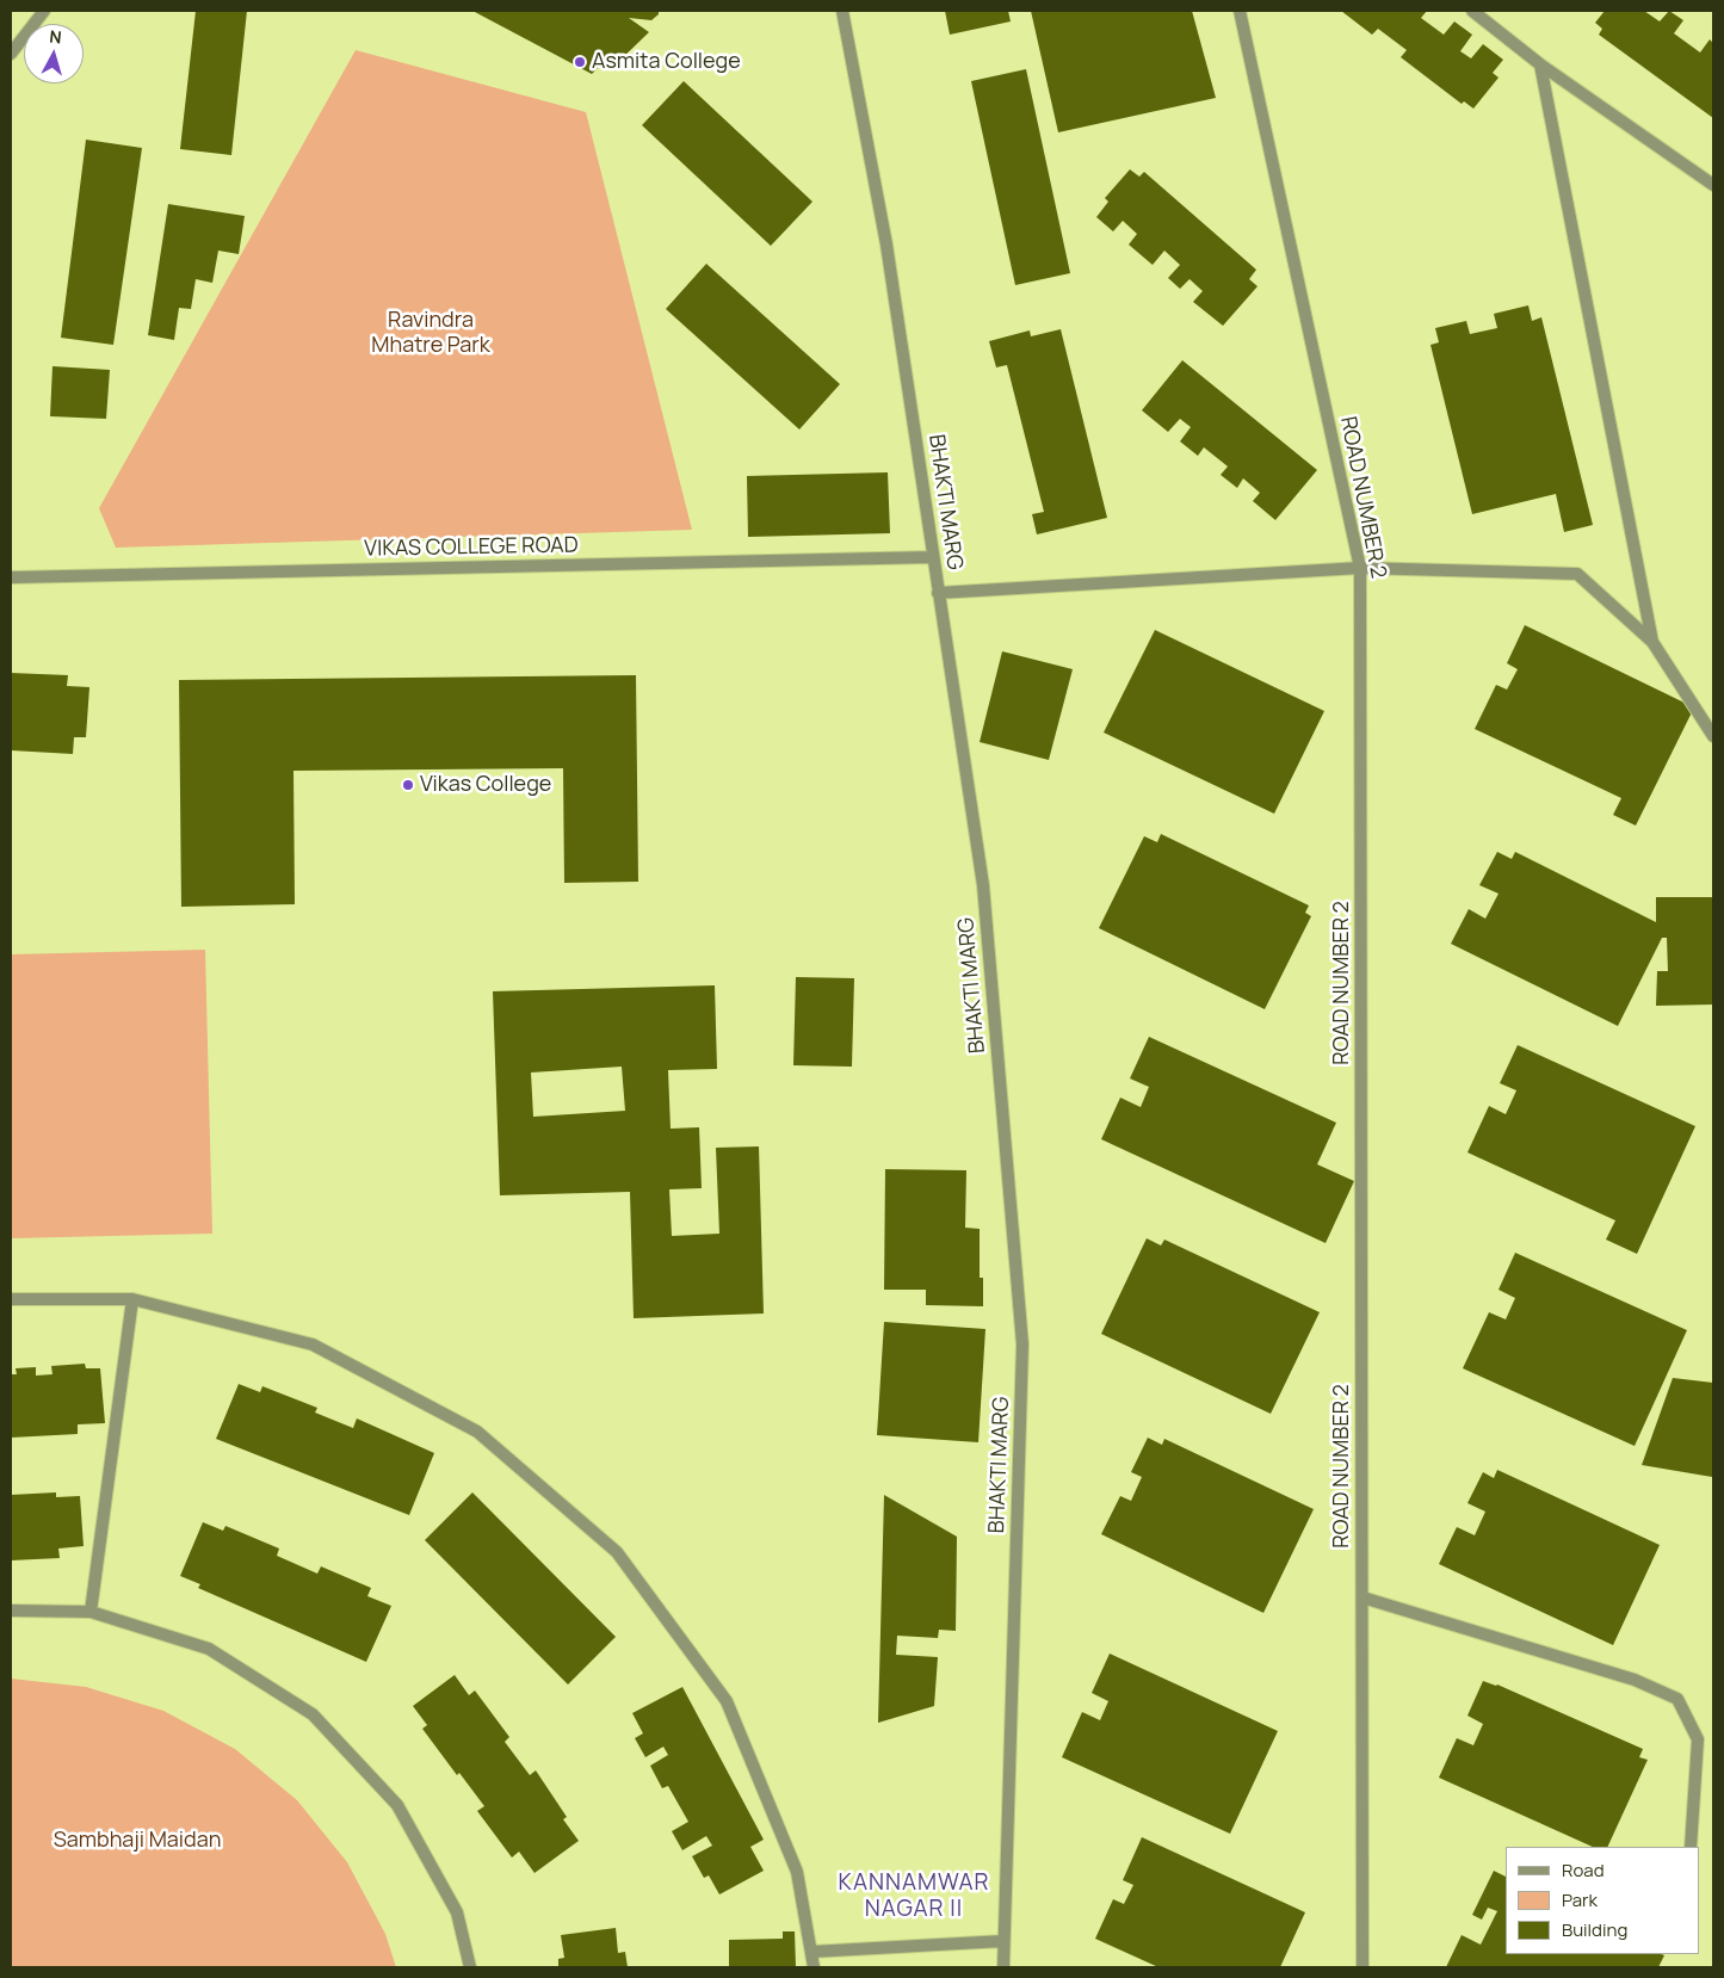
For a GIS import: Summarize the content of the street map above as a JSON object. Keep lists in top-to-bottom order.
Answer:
{
  "streets": {
    "street": ["ROAD NUMBER 2", "BHAKTI MARG", "VIKAS COLLEGE ROAD"]
  },
  "crossings": [
    ["BHAKTI MARG", "VIKAS COLLEGE ROAD"]
  ],
  "districts": ["KANNAMWAR NAGAR II"],
  "parks": ["Ravindra Mhatre Park", "Sambhaji Maidan"],
  "places": ["Asmita College", "Vikas College"],
  "legend": ["Road", "Park", "Building"],
  "north": "top"
}
